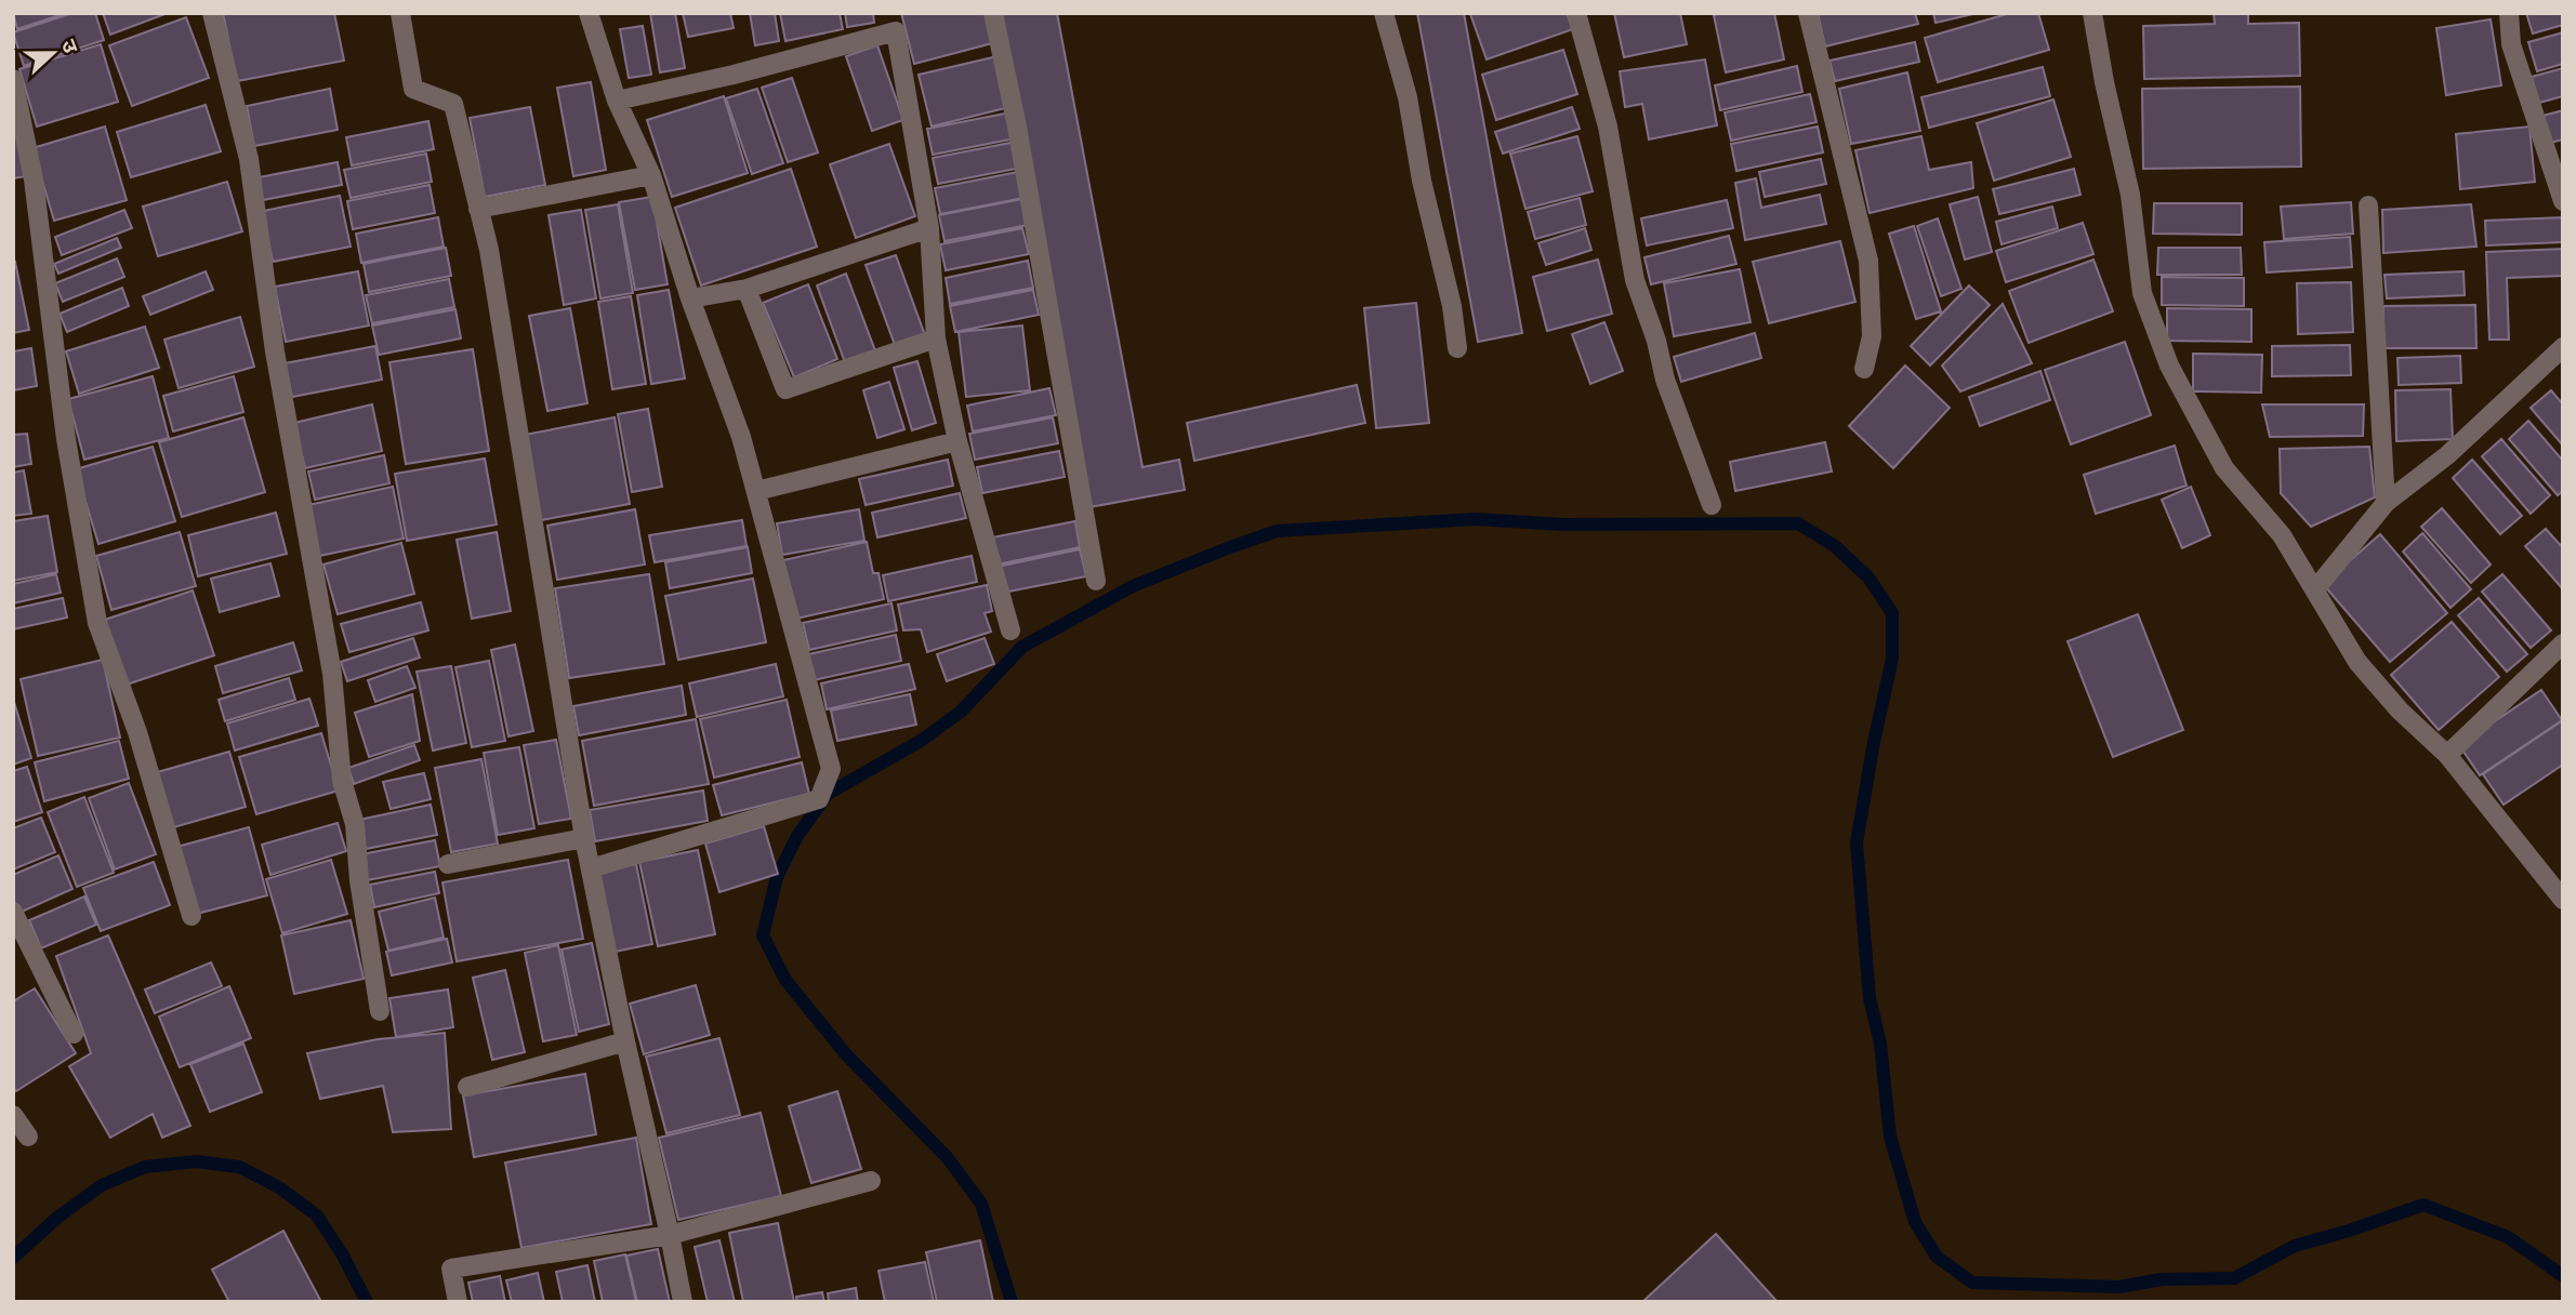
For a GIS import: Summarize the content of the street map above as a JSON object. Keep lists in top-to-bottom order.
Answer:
{
  "north": "right"
}
